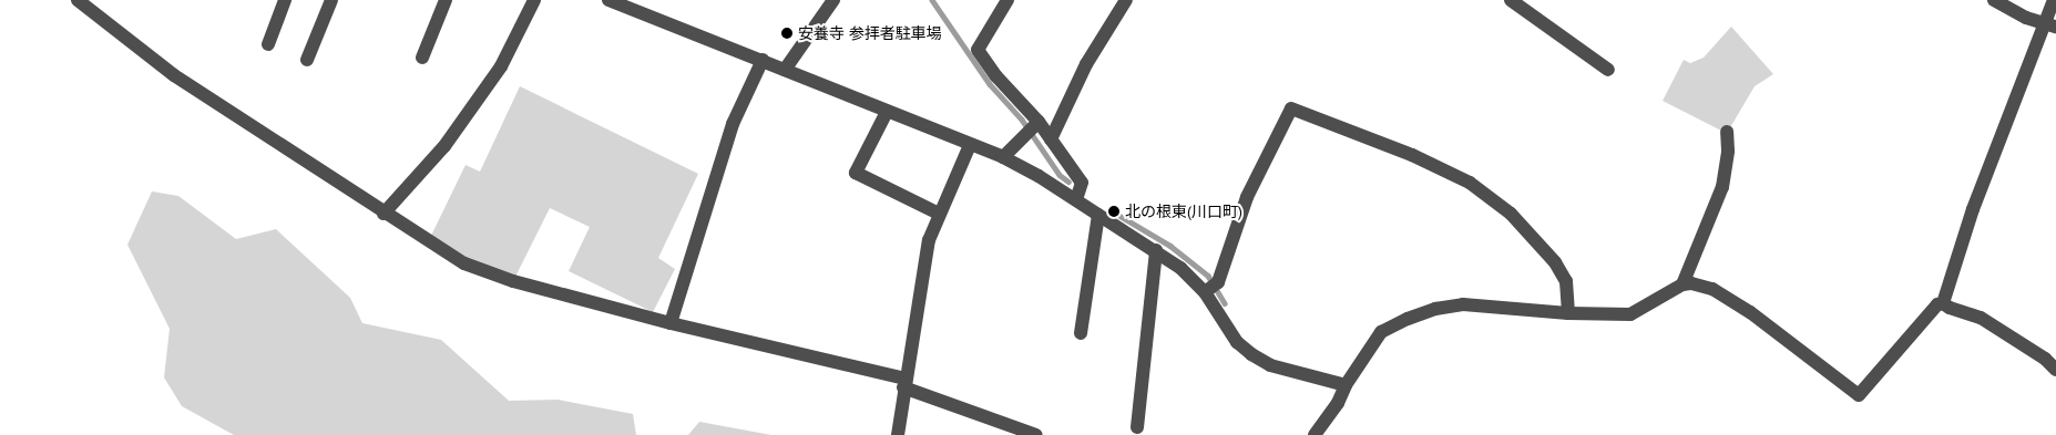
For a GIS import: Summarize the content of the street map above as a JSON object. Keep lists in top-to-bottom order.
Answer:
{
  "places": ["安養寺 参拝者駐車場", "北の根東(川口町)"]
}
